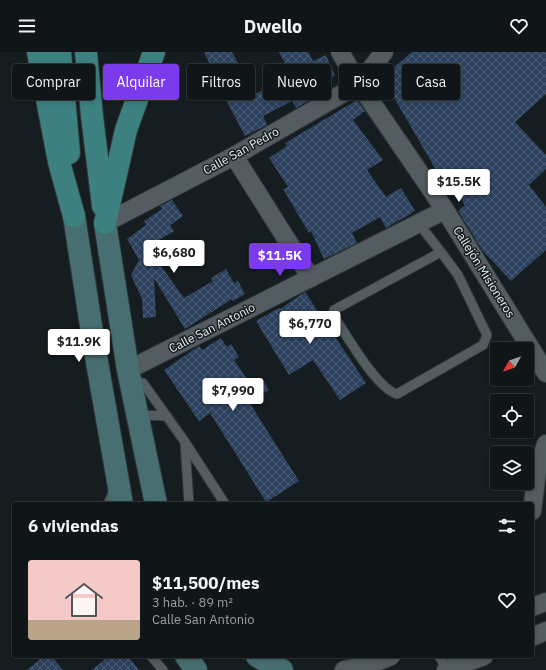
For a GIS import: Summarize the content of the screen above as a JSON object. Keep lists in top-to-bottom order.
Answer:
{
  "streets": {
    "street": ["Calle San Pedro", "Callejón Misioneros", "Calle San Antonio"]
  },
  "crossings": [
    ["Callejón Misioneros", "Calle San Antonio"]
  ],
  "north": "bottom left",
  "page": {
    "header": "Dwello",
    "chip": [
      "Comprar",
      "Alquilar",
      "Filtros",
      "Nuevo",
      "Piso",
      "Casa"
    ],
    "price": [
      "$15.5K",
      "$6,680",
      "$11.5K",
      "$6,770",
      "$11.9K",
      "$7,990"
    ],
    "heading": "6 viviendas",
    "list": [
      {
        "name": "$11,500/mes",
        "note": "3 hab. · 89 m² · Calle San Antonio"
      }
    ]
  }
}
